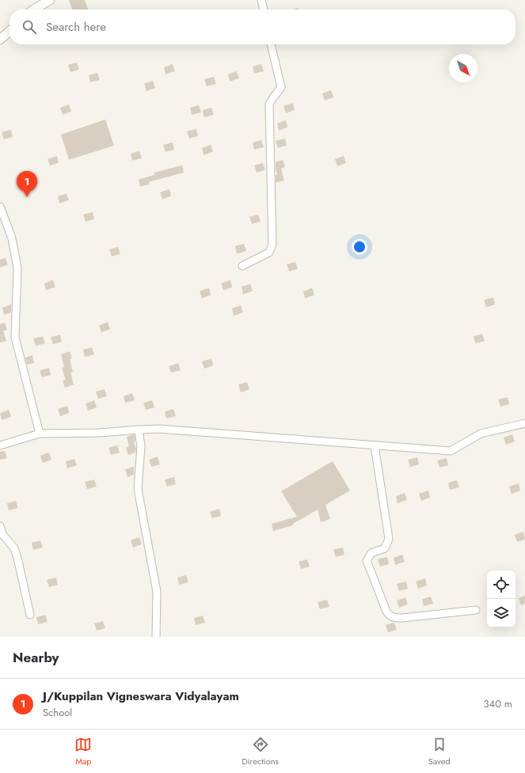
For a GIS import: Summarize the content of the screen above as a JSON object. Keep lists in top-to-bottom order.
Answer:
{
  "north": "bottom right",
  "page": {
    "search": "Search here",
    "pins": "1",
    "heading": "Nearby",
    "list": [
      {
        "mark": "1",
        "name": "J/Kuppilan Vigneswara Vidyalayam",
        "note": "School",
        "value": "340 m"
      }
    ],
    "nav": ["Map", "Directions", "Saved"]
  }
}
